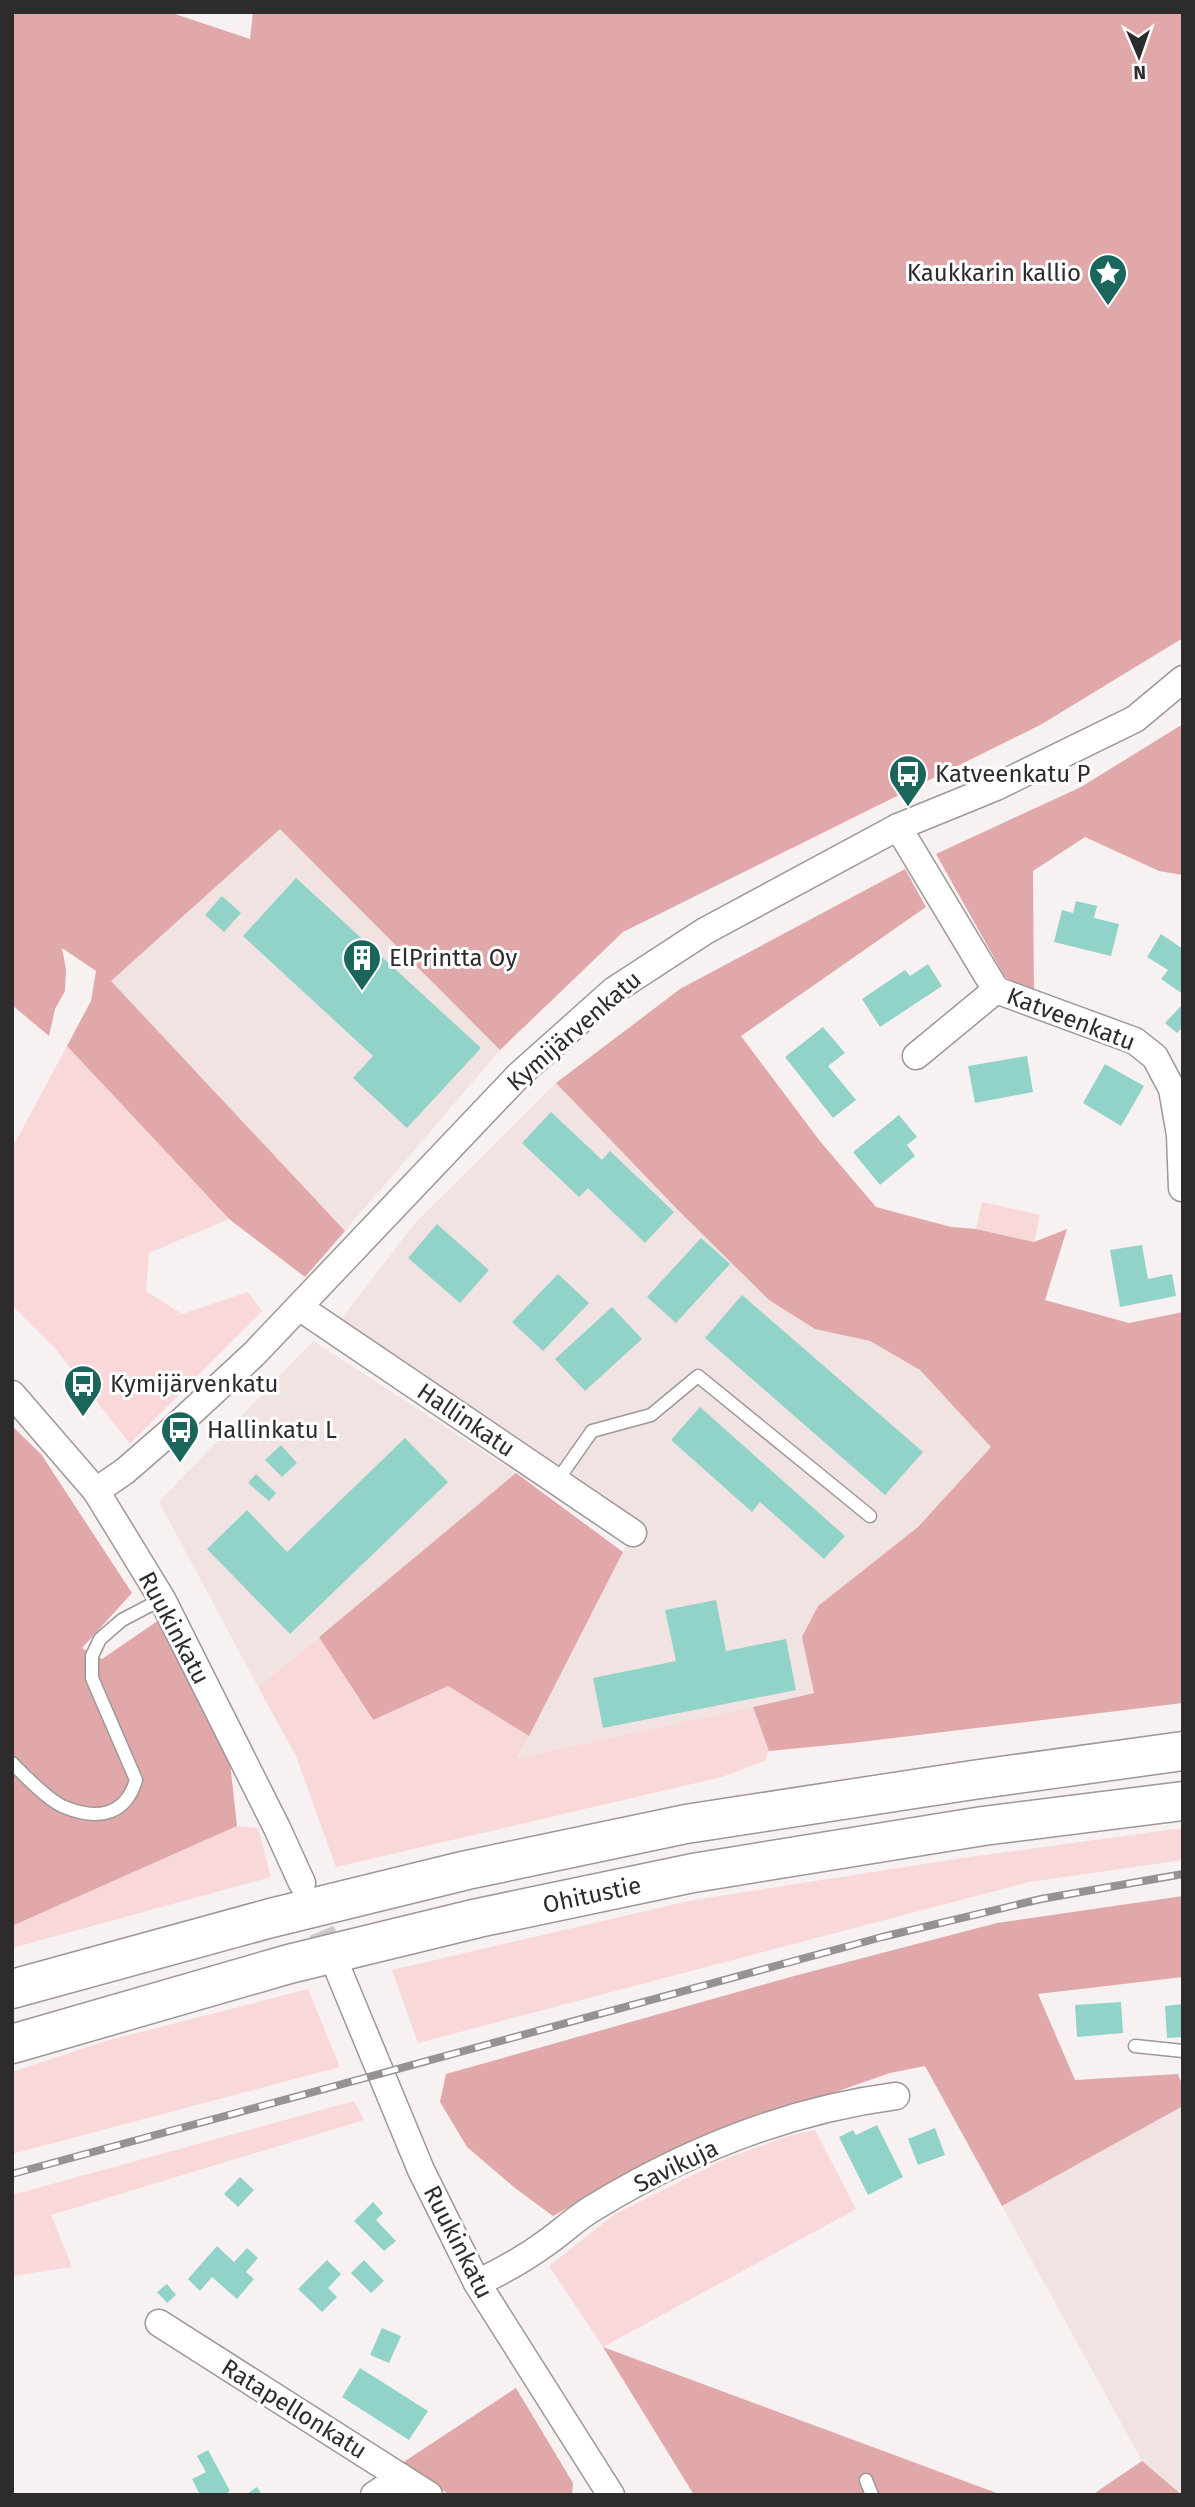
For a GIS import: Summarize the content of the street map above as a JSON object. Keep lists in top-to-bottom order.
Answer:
{
  "streets": {
    "highway": ["Ohitustie"],
    "street": [
      "Katveenkatu",
      "Kymijärvenkatu",
      "Hallinkatu",
      "Ruukinkatu",
      "Savikuja",
      "Ratapellonkatu"
    ]
  },
  "crossings": [
    ["Katveenkatu", "Kymijärvenkatu"],
    ["Kymijärvenkatu", "Hallinkatu"],
    ["Kymijärvenkatu", "Ruukinkatu"],
    ["Ruukinkatu", "Savikuja"]
  ],
  "places": {
    "place": ["Kaukkarin kallio"],
    "bus stop": ["Katveenkatu P", "Kymijärvenkatu", "Hallinkatu L"],
    "building": ["ElPrintta Oy"]
  },
  "north": "bottom"
}
